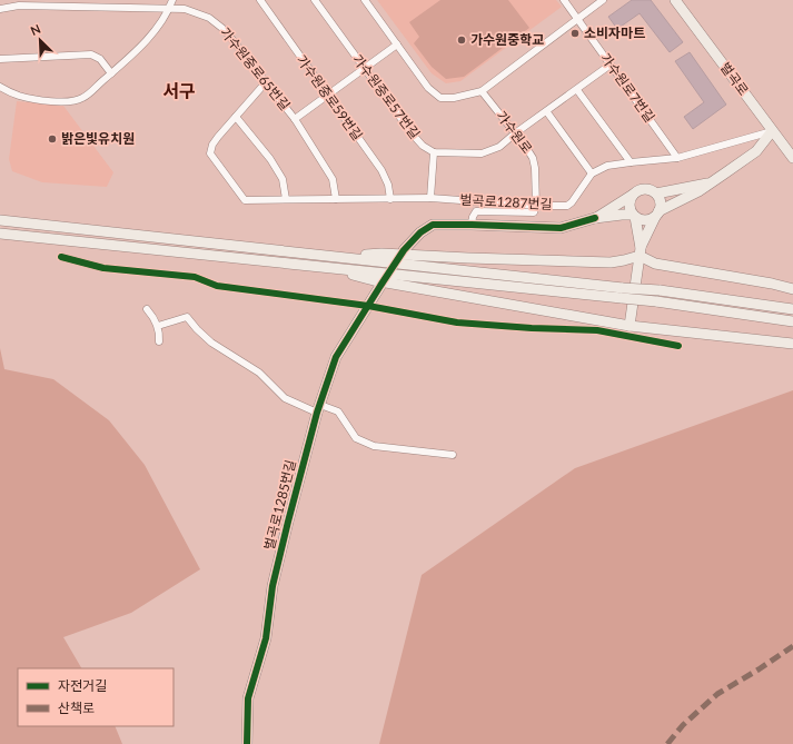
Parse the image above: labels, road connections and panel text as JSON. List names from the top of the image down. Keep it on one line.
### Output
{"streets":{"main road":["벌곡로","벌곡로1285번길"],"street":["가수원중로65번길","가수원로7번길","가수원중로57번길","가수원중로59번길","가수원로","벌곡로1287번길"]},"crossings":[["가수원중로65번길","벌곡로1287번길"],["가수원중로59번길","벌곡로1287번길"],["가수원로","벌곡로1287번길"]],"districts":["서구"],"places":["소비자마트","가수원중학교","밝은빛유치원"],"legend":["자전거길","산책로"],"north":"top left"}
